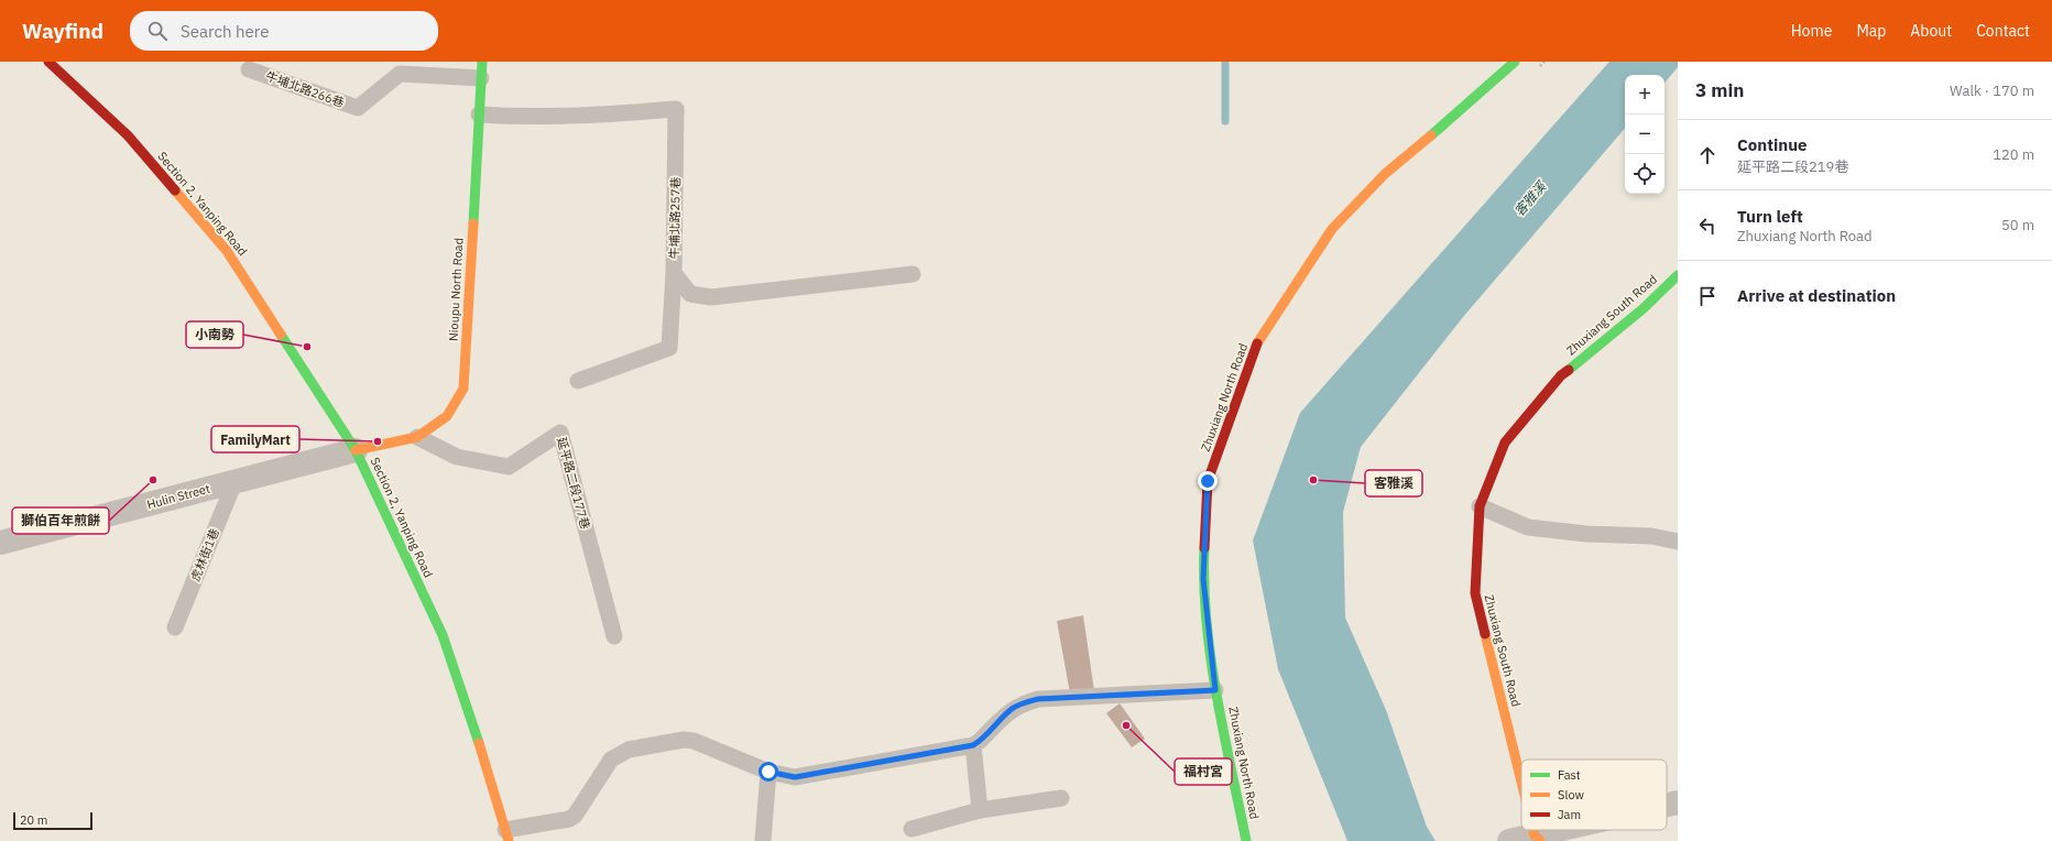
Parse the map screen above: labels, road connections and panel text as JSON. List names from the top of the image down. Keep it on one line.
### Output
{"streets":{"street":["Section 2, Yanping Road","Nioupu North Road","Zhuxiang South Road","Zhuxiang North Road","Hulin Street"],"lane":["牛埔北路266巷","牛埔北路257巷","延平路二段177巷","虎林街1巷"]},"crossings":[["牛埔北路266巷","Nioupu North Road"],["Section 2, Yanping Road","Nioupu North Road"],["Section 2, Yanping Road","Hulin Street"],["牛埔北路257巷","Nioupu North Road"],["Nioupu North Road","延平路二段177巷"],["Nioupu North Road","Hulin Street"],["Hulin Street","虎林街1巷"]],"water":["客雅溪"],"places":["小南勢","FamilyMart","獅伯百年煎餅","客雅溪","福村宮"],"legend":["Fast","Slow","Jam"],"scale_bar":"20 m","page":{"header":"Wayfind","search":"Search here","nav":["Home","Map","About","Contact"],"heading":["3 min","Walk · 170 m"],"map_buttons":["+","−"],"list":[["Continue","延平路二段219巷","120 m"],["Turn left","Zhuxiang North Road","50 m"],"Arrive at destination"],"scale":"20 m"}}
